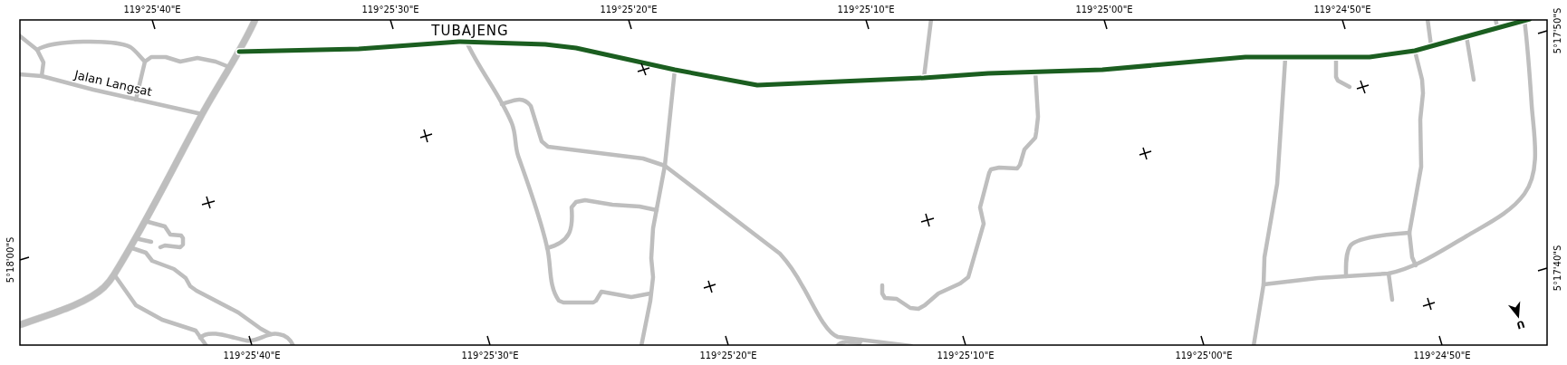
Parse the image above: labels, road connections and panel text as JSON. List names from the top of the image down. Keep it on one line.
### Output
{"streets":{"street":["Jalan Langsat"]},"districts":["TUBAJENG"],"north":"bottom","coordinates":["119°25'40\"E","119°25'30\"E","119°25'20\"E","119°25'10\"E","119°25'00\"E","119°24'50\"E","5°17'50\"S","5°18'00\"S","5°17'40\"S"]}
